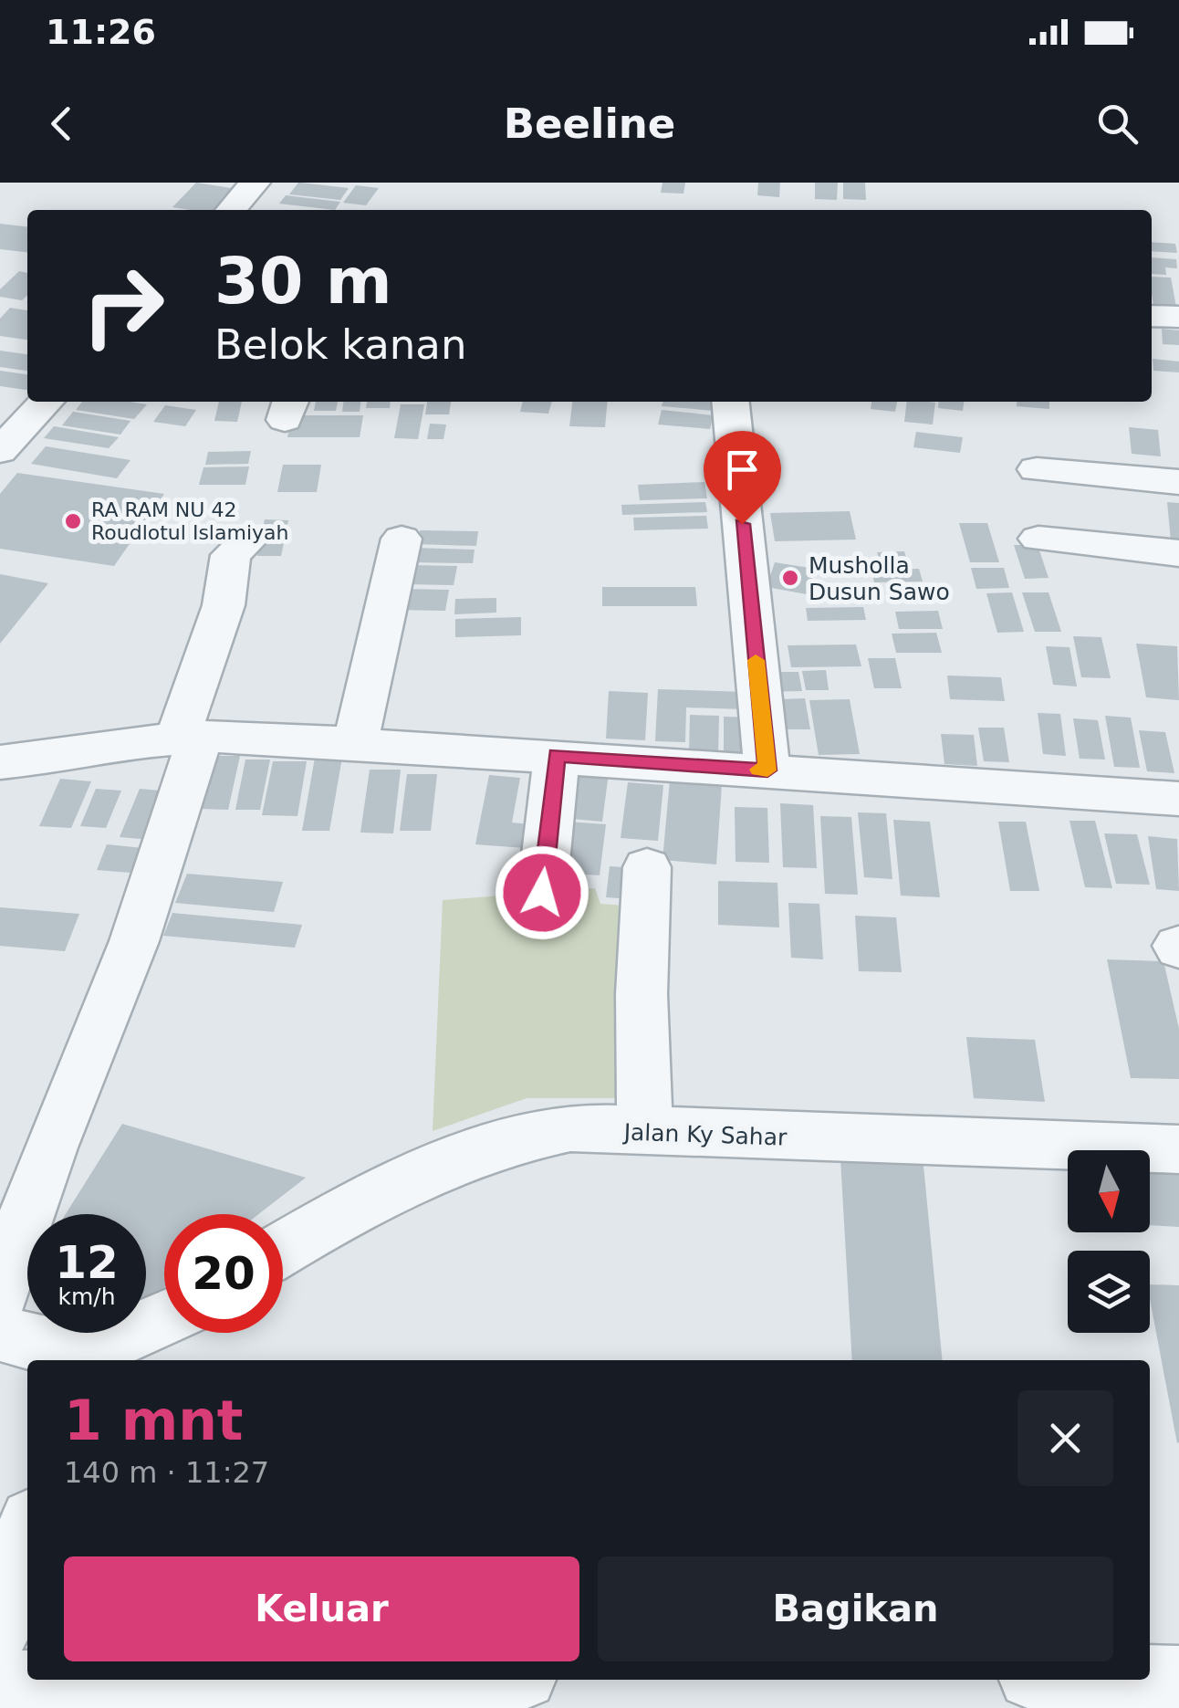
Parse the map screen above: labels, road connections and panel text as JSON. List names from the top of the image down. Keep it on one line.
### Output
{"streets":{"street":["Jalan Ky Sahar"]},"places":["RA RAM NU 42 Roudlotul Islamiyah","Musholla Dusun Sawo"],"north":"bottom","page":{"status":"11:26","header":"Beeline","turn":["30 m","Belok kanan"],"speed":"12 km/h","limit":"20","heading":["1 mnt","140 m · 11:27"],"buttons":["Keluar","Bagikan"]}}
